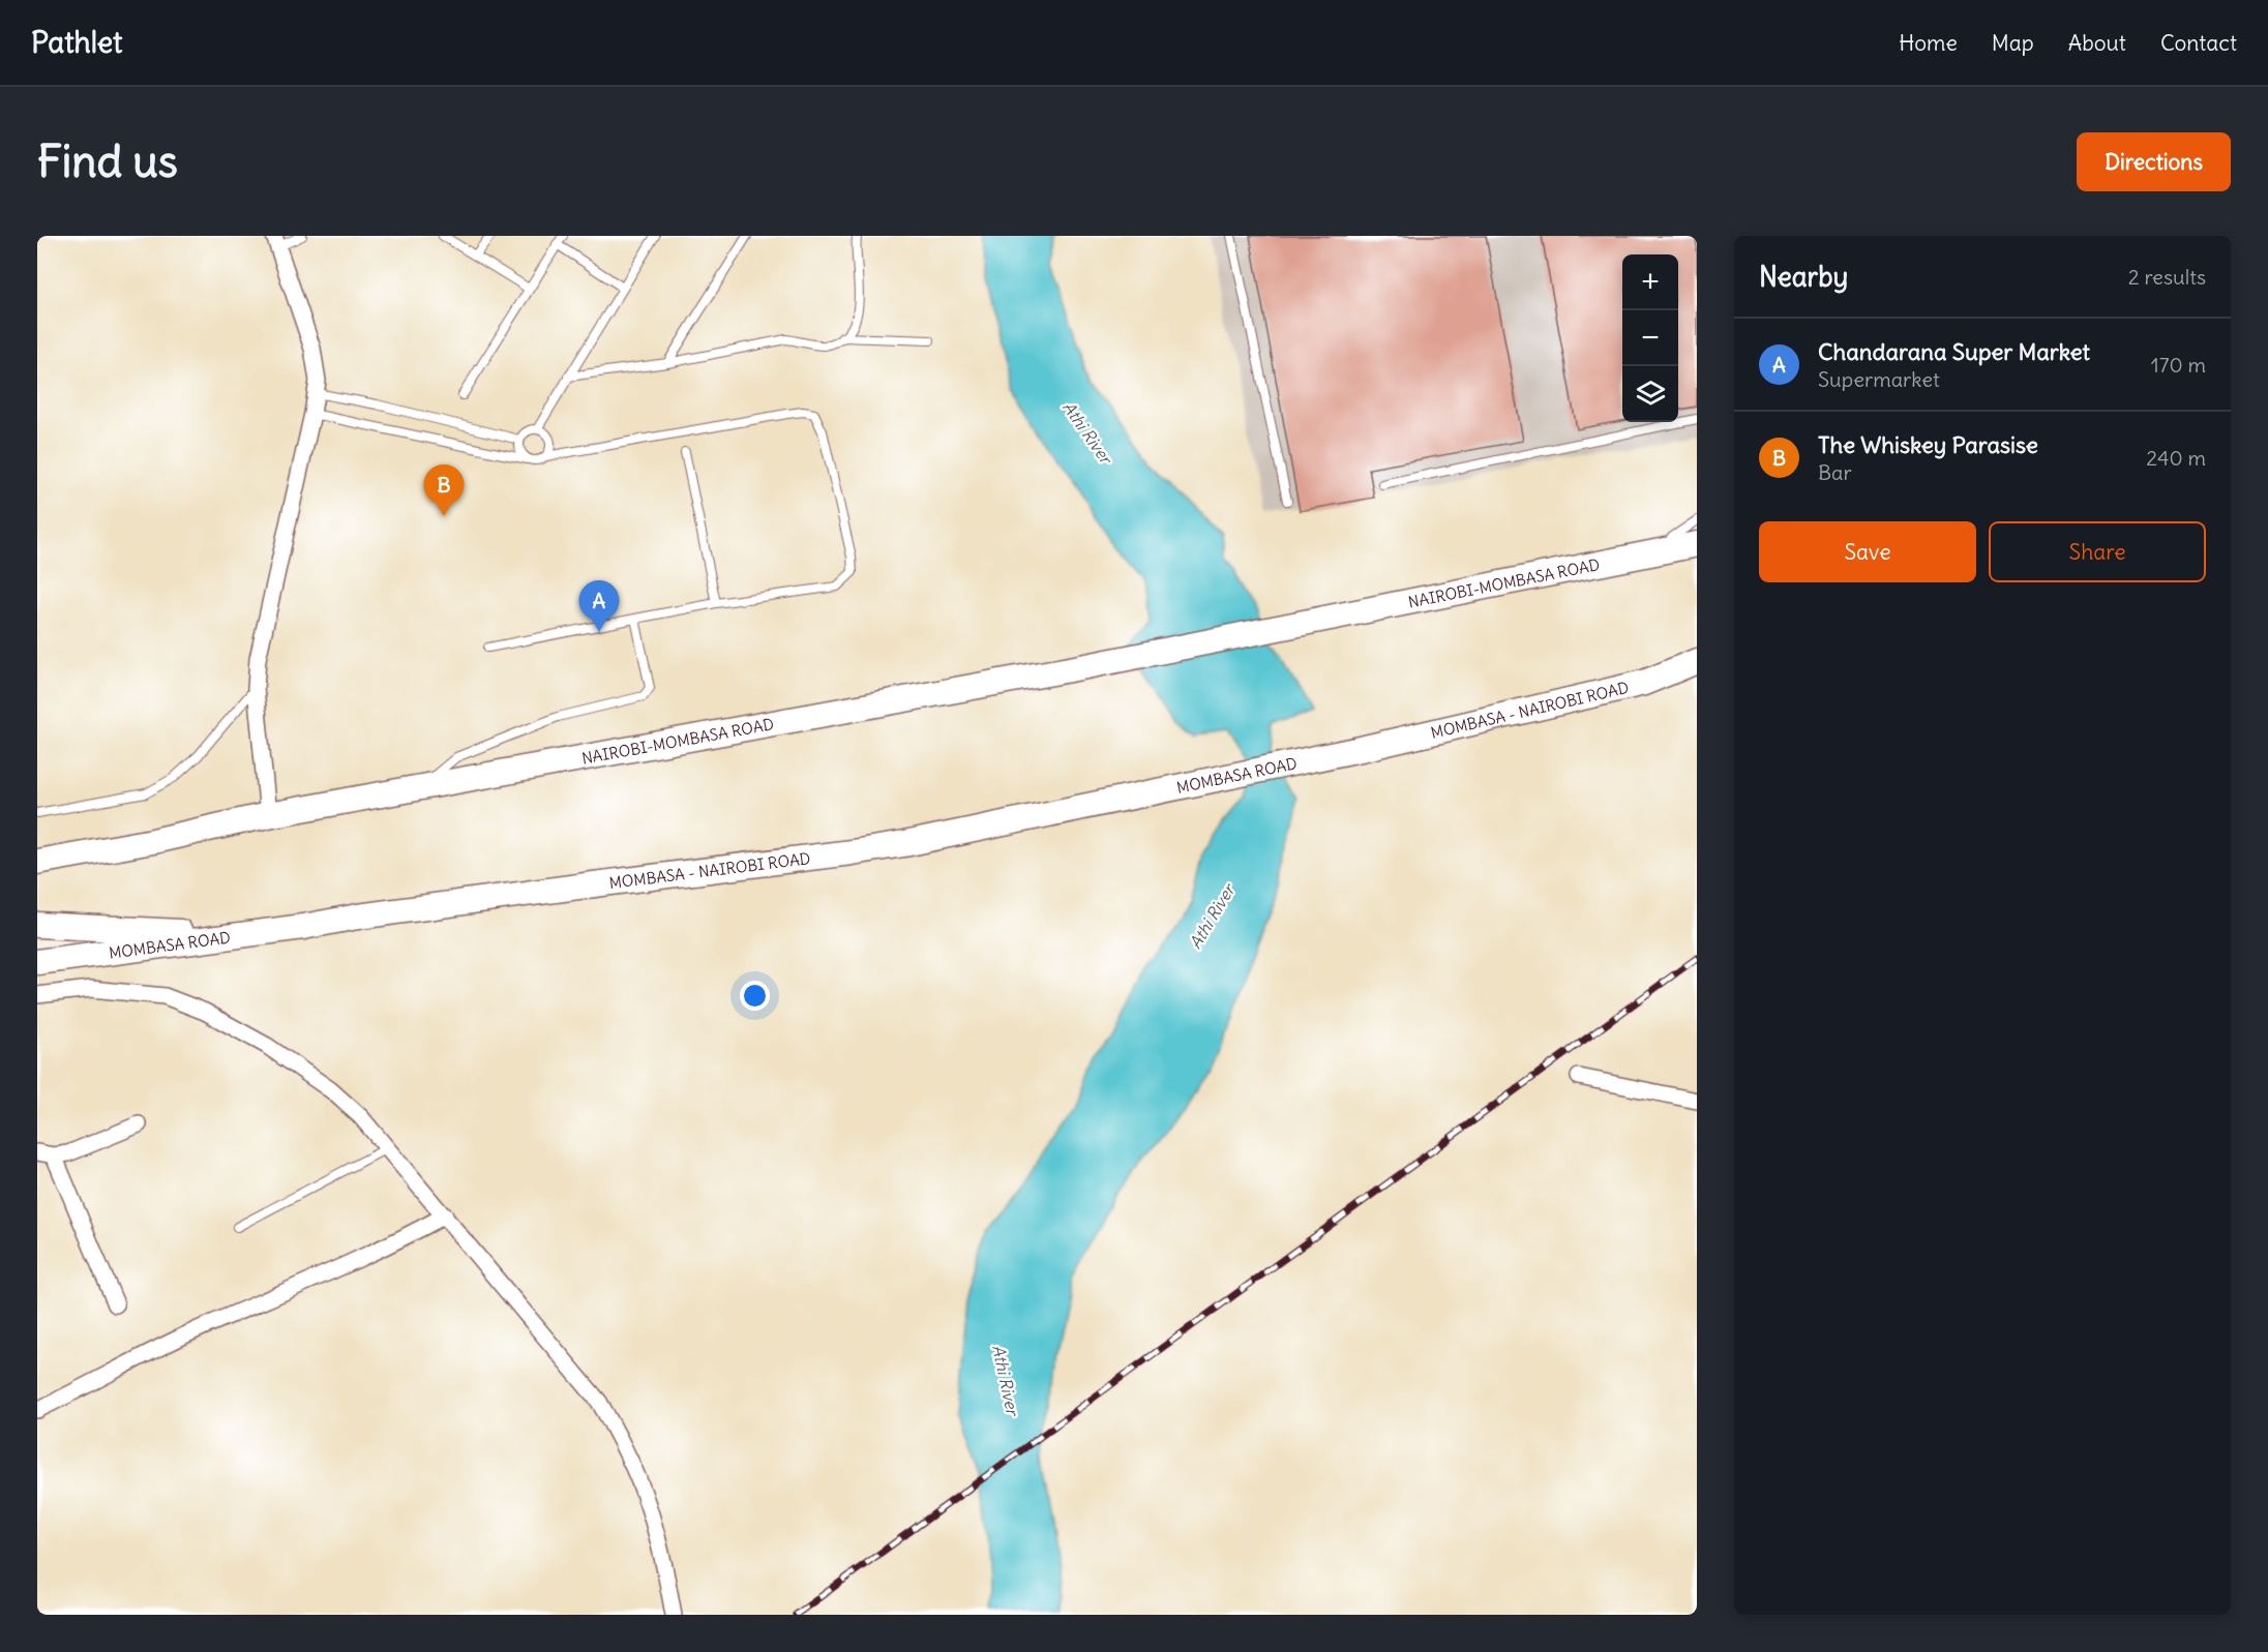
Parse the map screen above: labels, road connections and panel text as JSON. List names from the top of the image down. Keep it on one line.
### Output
{"streets":{"highway":["NAIROBI-MOMBASA ROAD","MOMBASA - NAIROBI ROAD","MOMBASA ROAD"]},"crossings":[["MOMBASA - NAIROBI ROAD","MOMBASA ROAD"]],"water":["Athi River"],"page":{"header":"Pathlet","nav":["Home","Map","About","Contact"],"buttons":["Directions",["Save","Share"]],"title":"Find us","heading":["Nearby","2 results"],"map_buttons":["+","−"],"list":[{"mark":"A","name":"Chandarana Super Market","note":"Supermarket","value":"170 m"},{"mark":"B","name":"The Whiskey Parasise","note":"Bar","value":"240 m"}],"pins":["B","A"]}}
